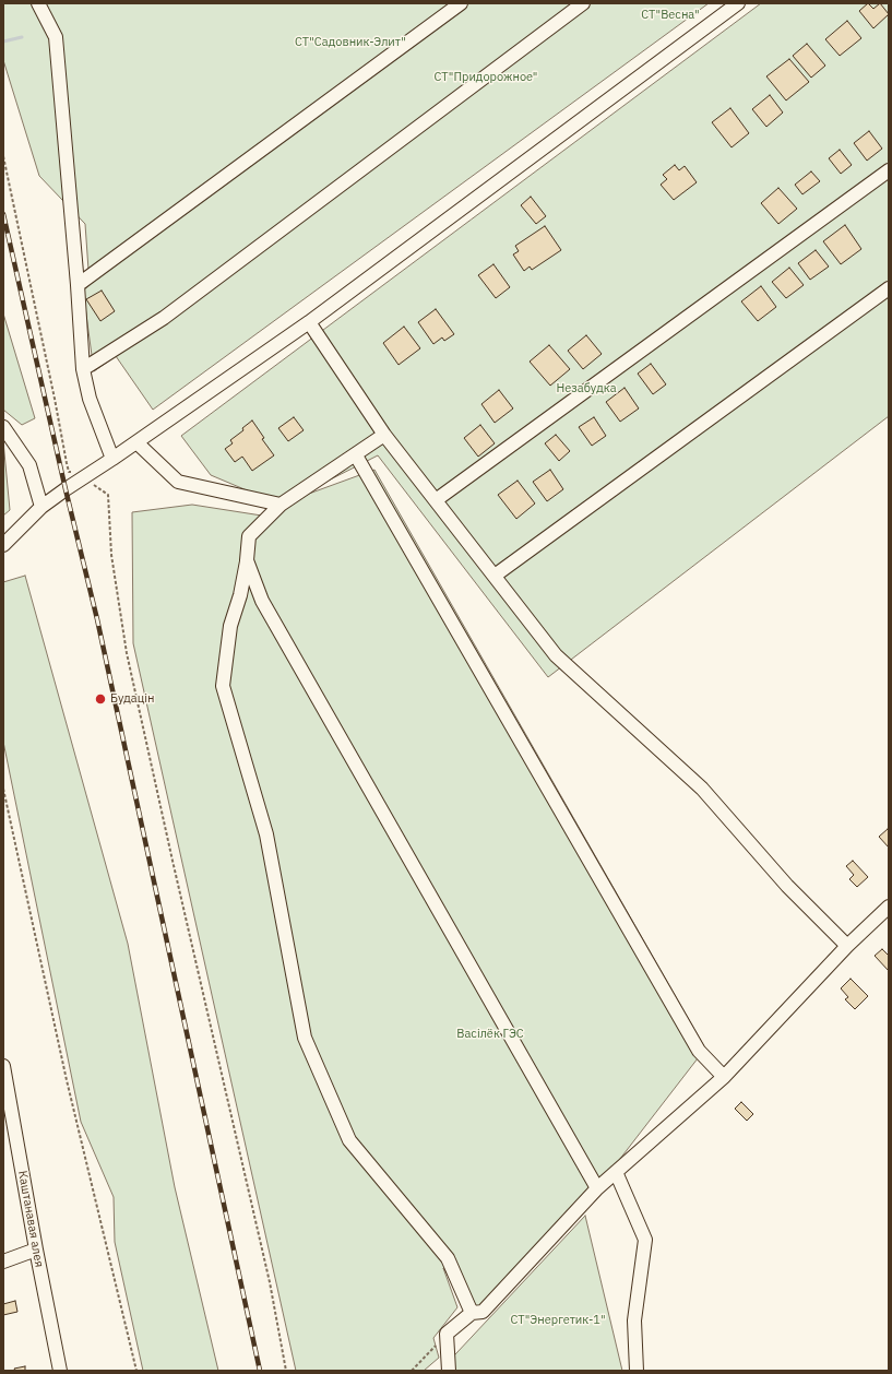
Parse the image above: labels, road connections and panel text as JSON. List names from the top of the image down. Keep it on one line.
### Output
{"streets":{"street":["Каштанавая алея"]},"parks":["СТ\"Весна\"","СТ\"Садовник-Элит\"","СТ\"Придорожное\"","Незабудка","Васілёк ГЭС","СТ\"Энергетик-1\""],"places":["Будацін"]}
